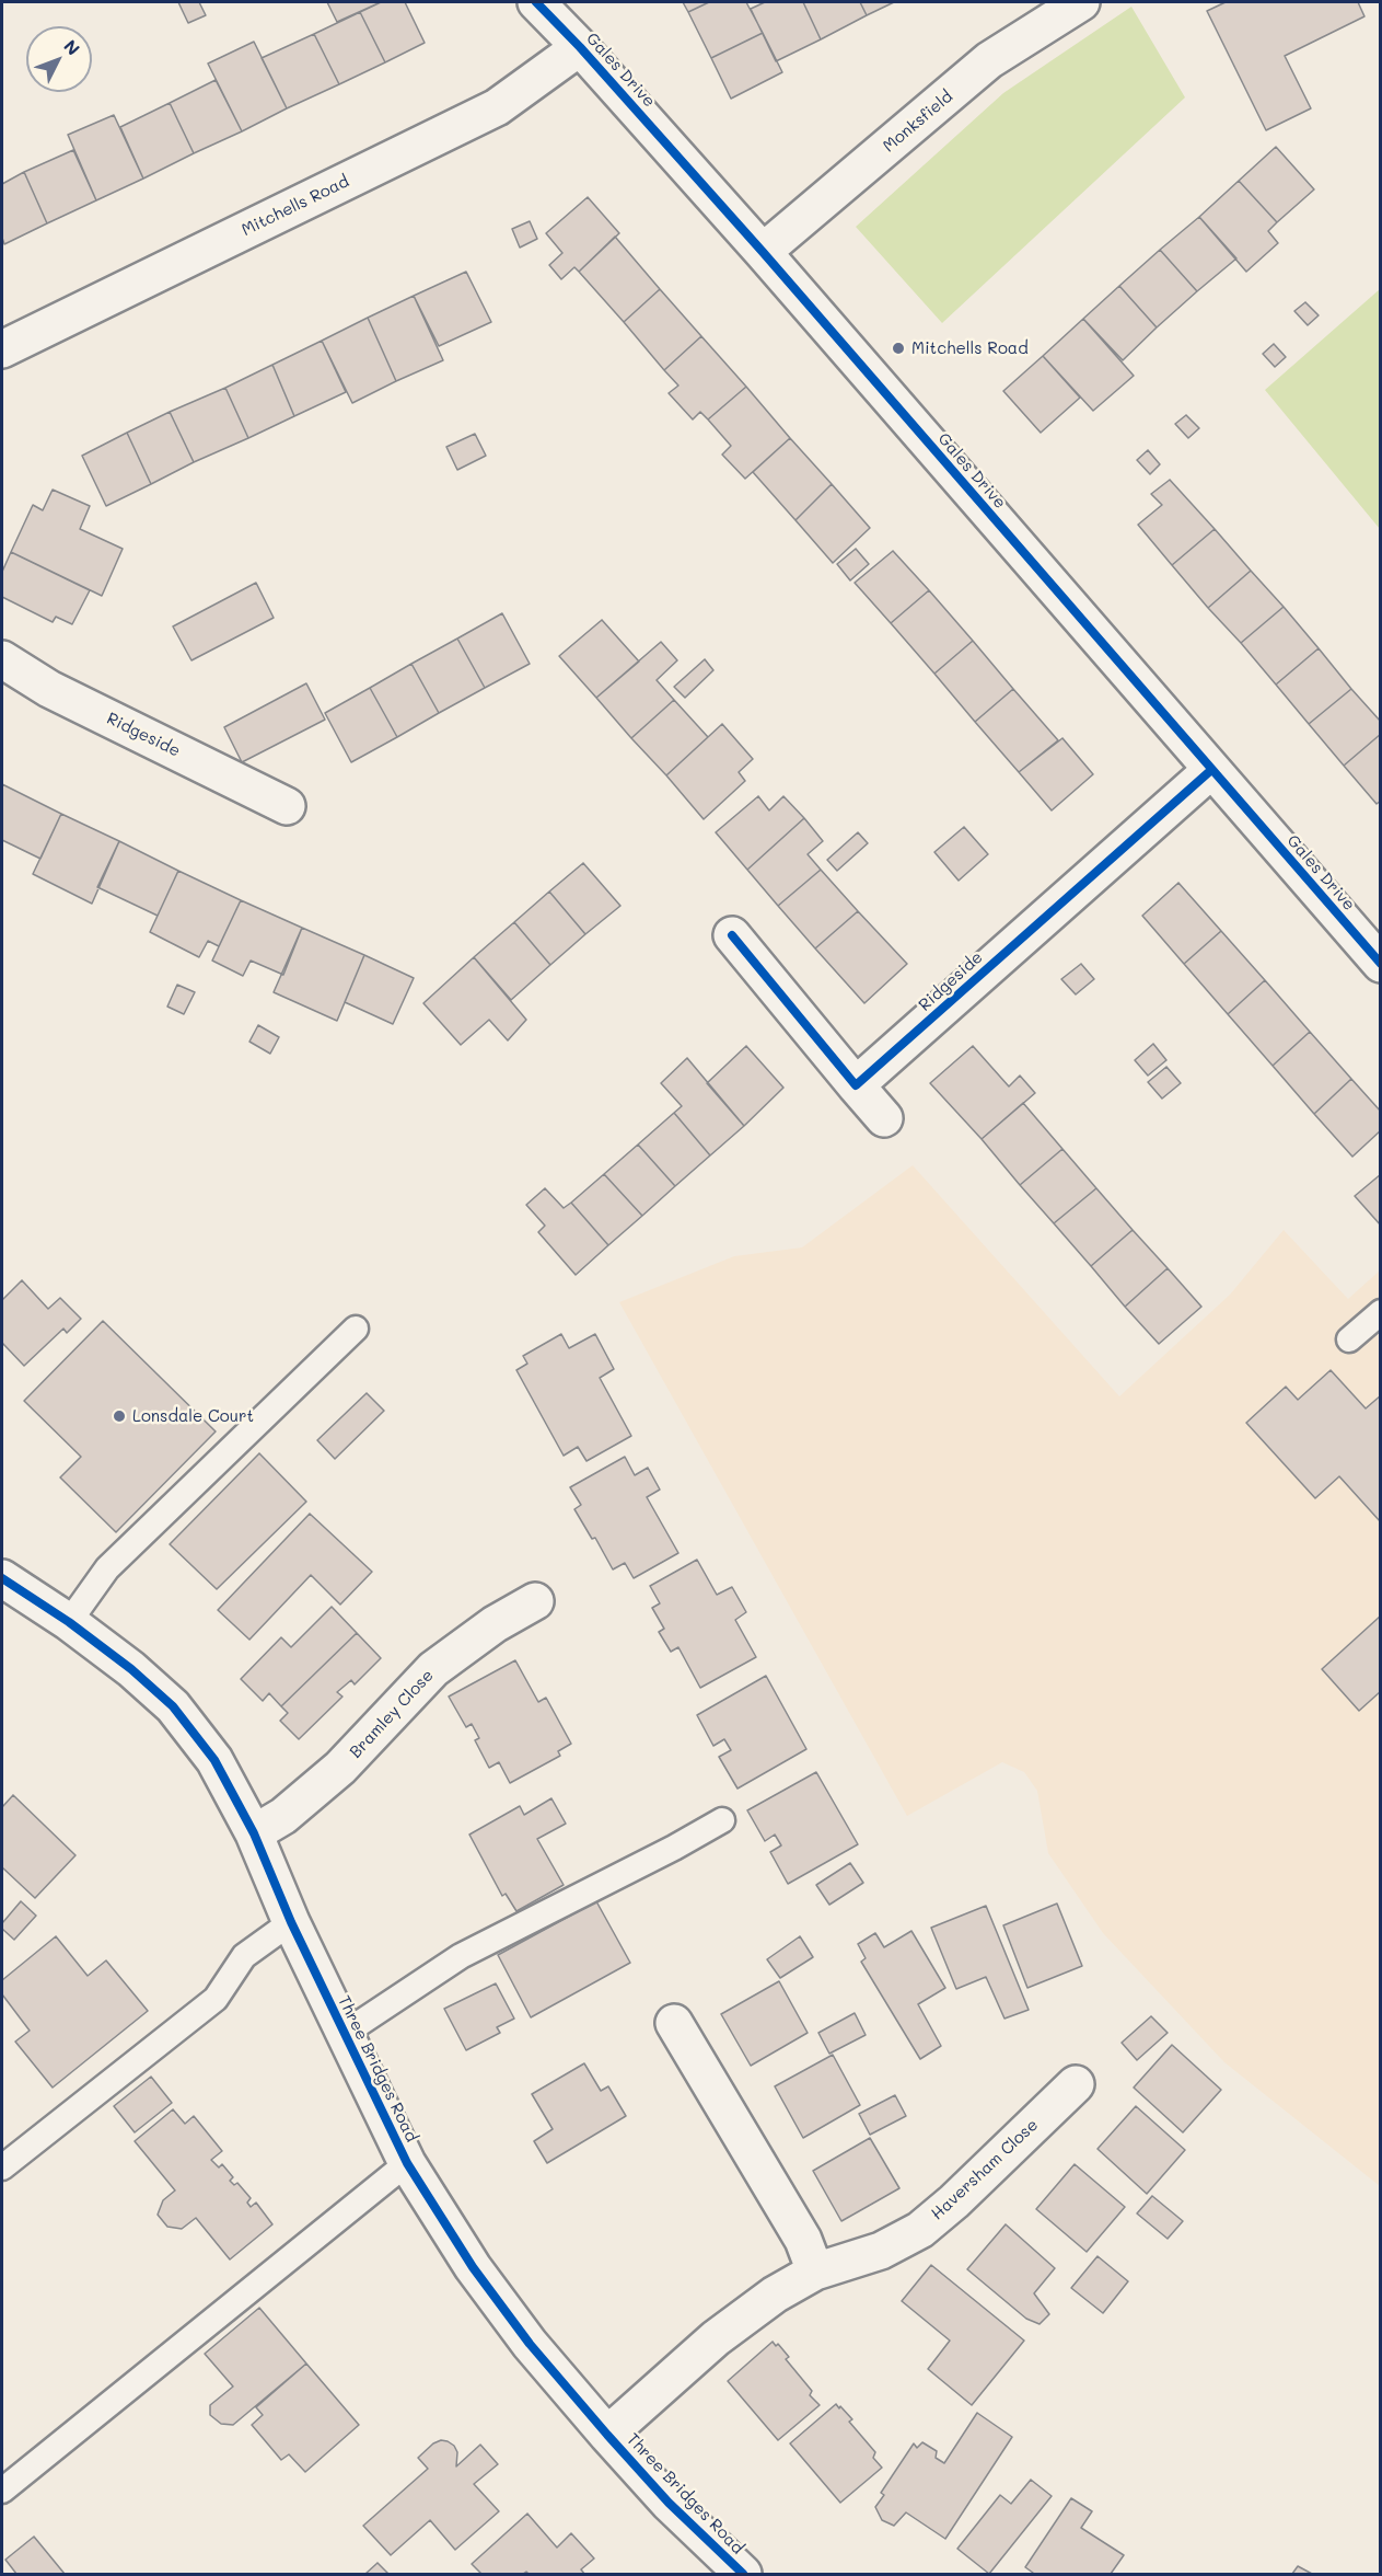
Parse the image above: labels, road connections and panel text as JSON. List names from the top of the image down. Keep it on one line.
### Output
{"streets":{"street":["Gales Drive","Monksfield","Mitchells Road","Ridgeside","Bramley Close","Three Bridges Road","Haversham Close"]},"crossings":[["Gales Drive","Monksfield"],["Gales Drive","Mitchells Road"],["Gales Drive","Ridgeside"],["Bramley Close","Three Bridges Road"],["Three Bridges Road","Haversham Close"]],"places":["Mitchells Road","Lonsdale Court"],"north":"top right"}
